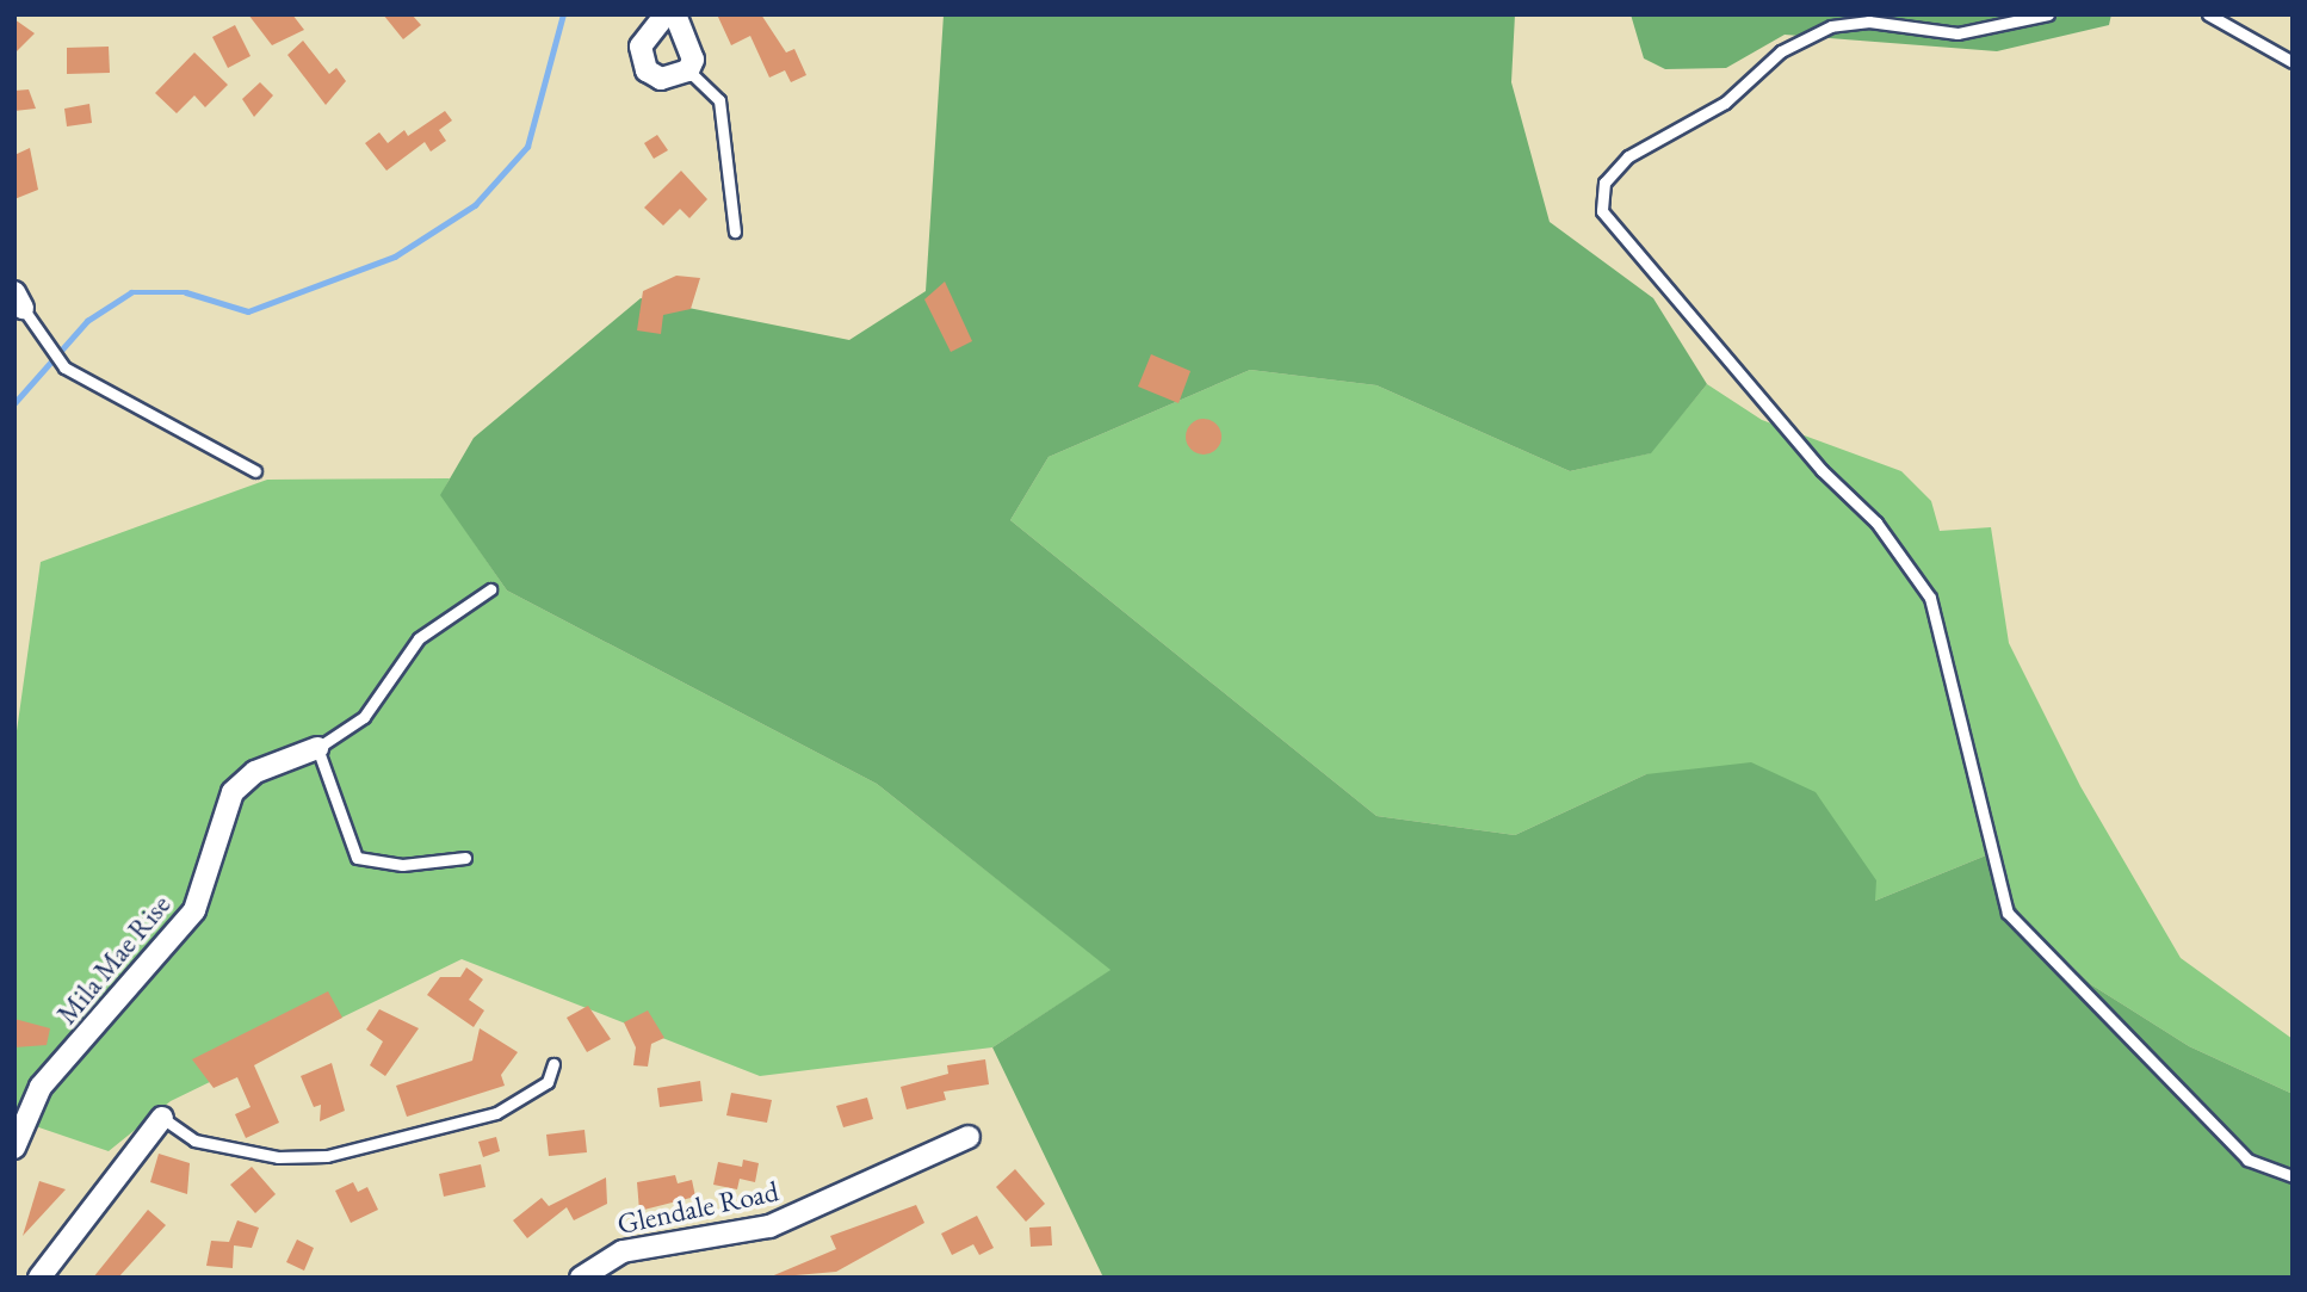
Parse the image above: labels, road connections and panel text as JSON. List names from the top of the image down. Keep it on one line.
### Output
{"streets":{"street":["Mila Mae Rise","Glendale Road"]}}
